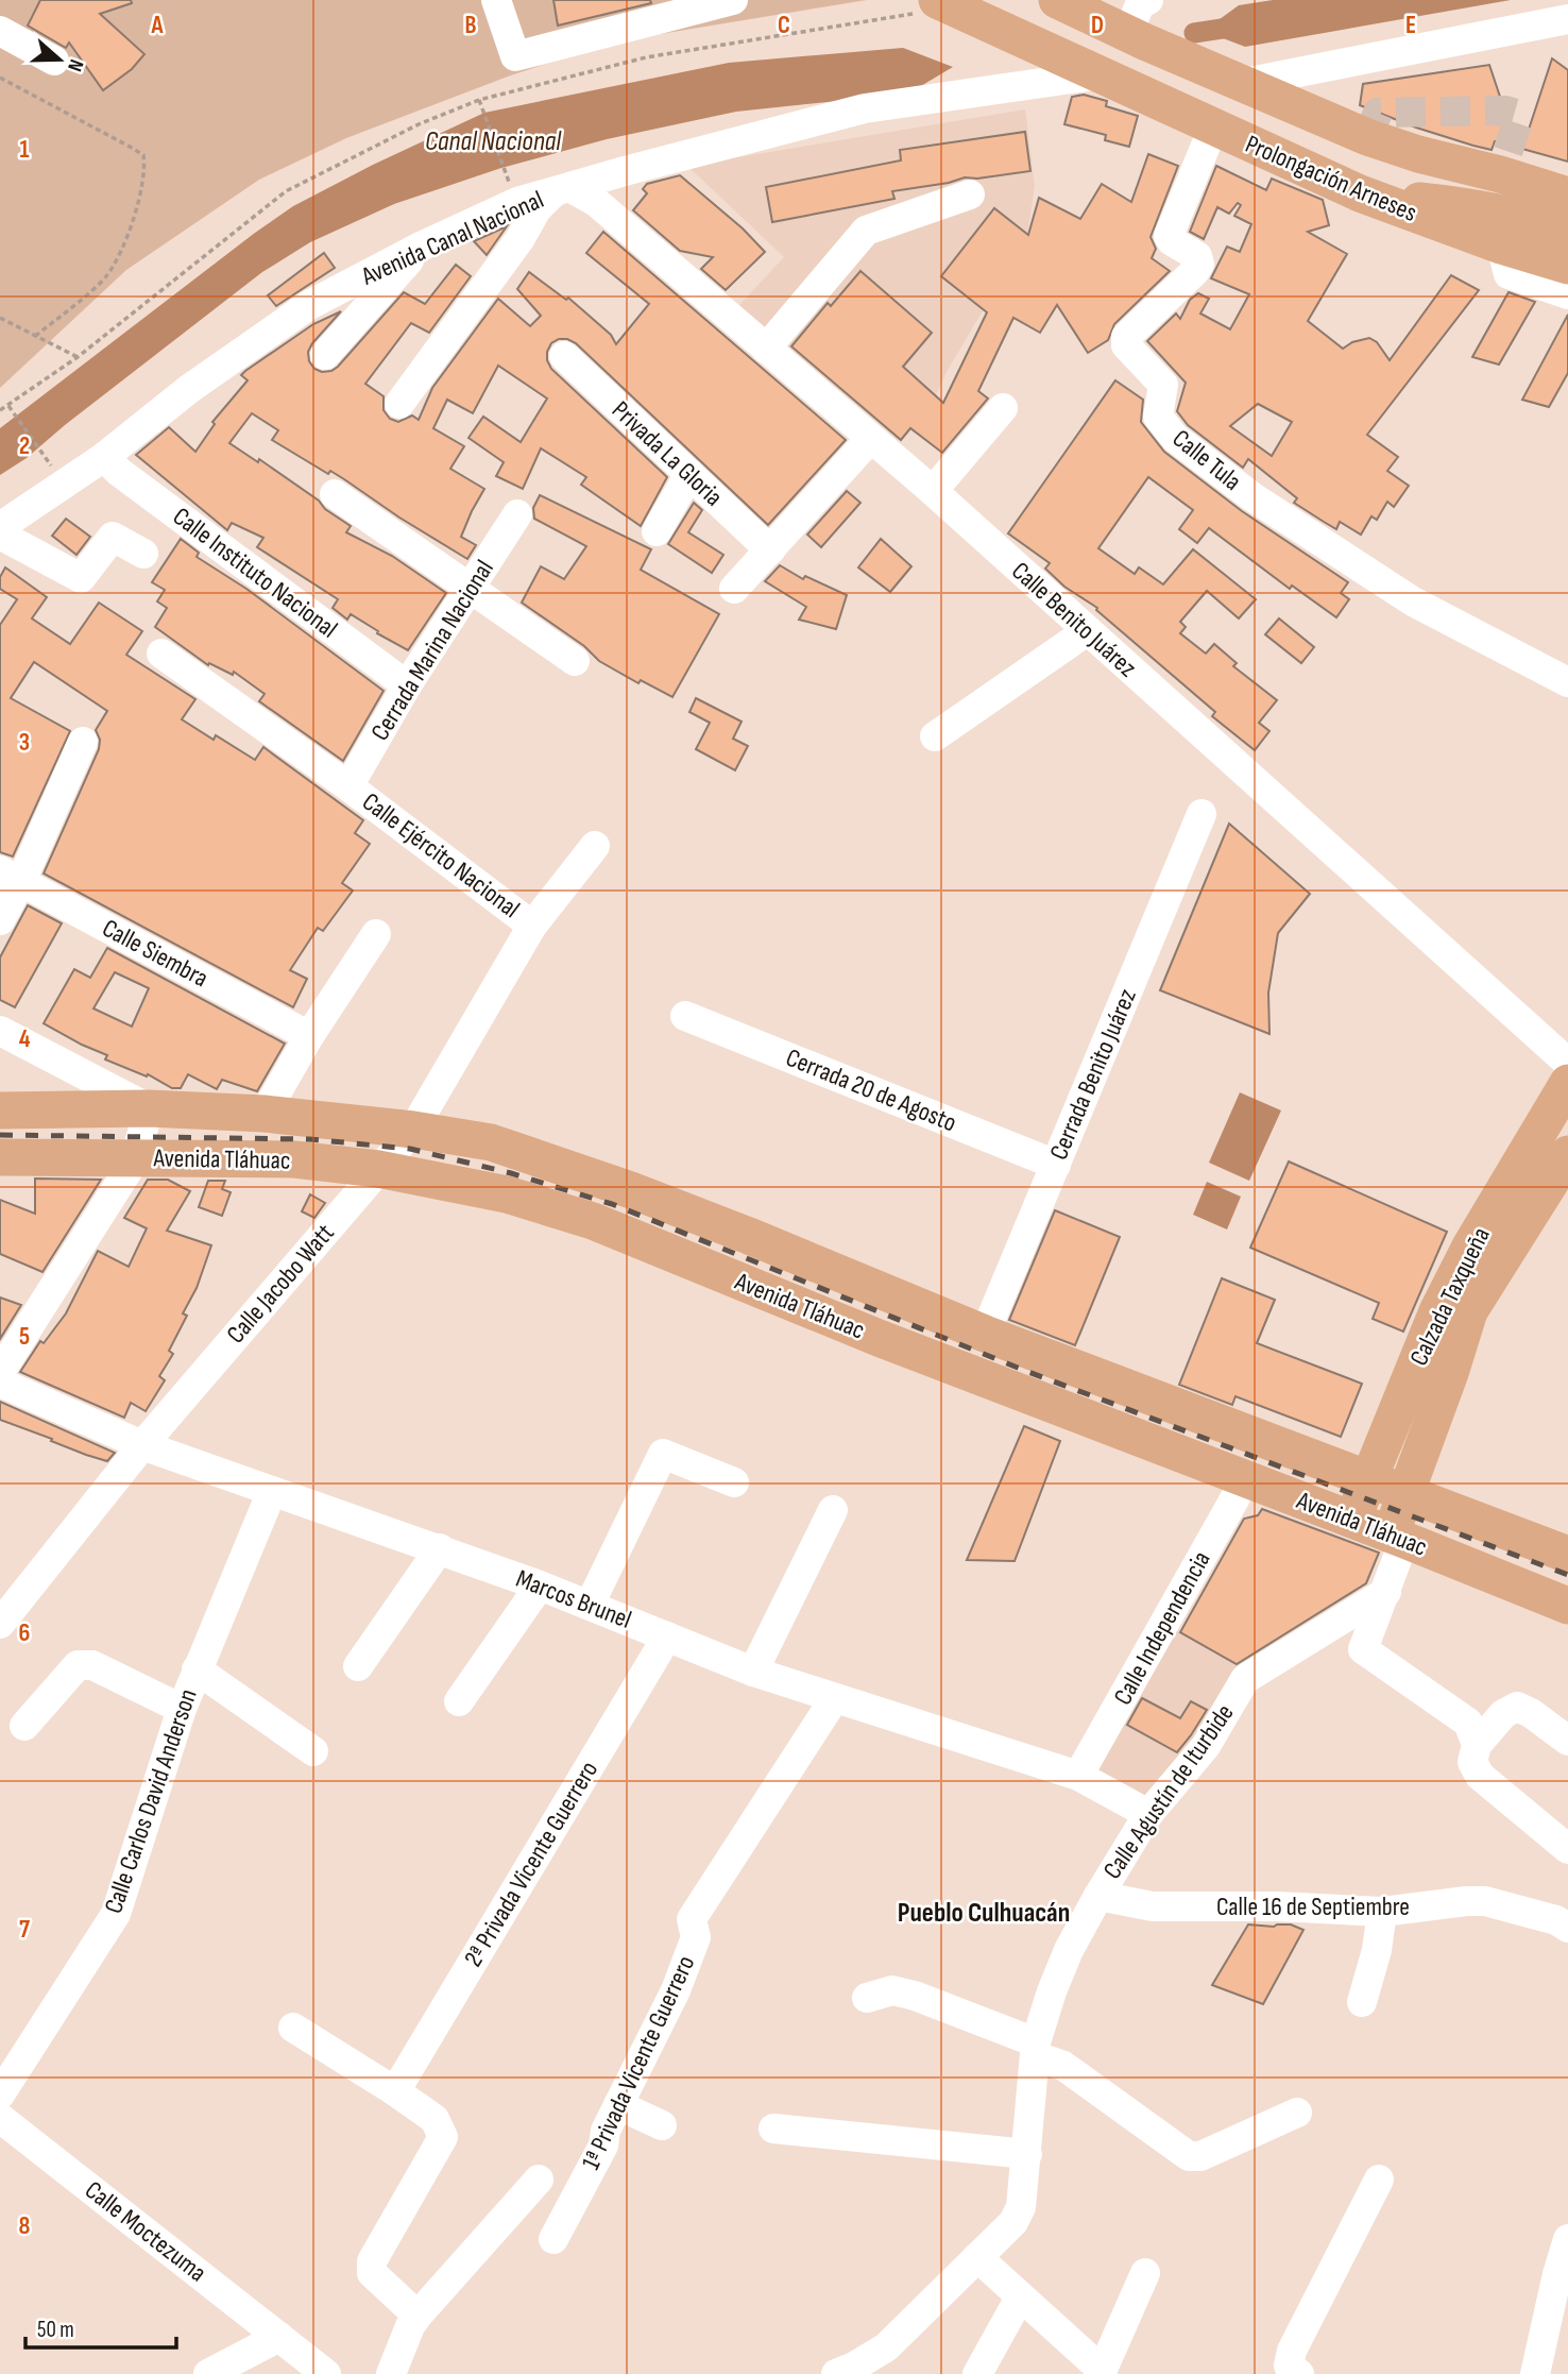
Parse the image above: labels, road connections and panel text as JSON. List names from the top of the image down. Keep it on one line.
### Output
{"streets":{"main road":["Prolongación Arneses","Avenida Tláhuac","Calzada Taxqueña"],"street":["Avenida Canal Nacional","Privada La Gloria","Calle Tula","Calle Instituto Nacional","Calle Benito Juárez","Cerrada Marina Nacional","Calle Ejército Nacional","Calle Siembra","Cerrada Benito Juárez","Cerrada 20 de Agosto","Calle Jacobo Watt","Marcos Brunel","Calle Independencia","Calle Agustín de Iturbide","Calle Carlos David Anderson","2ª Privada Vicente Guerrero","Calle 16 de Septiembre","1ª Privada Vicente Guerrero","Calle Moctezuma"]},"crossings":[["Prolongación Arneses","Avenida Canal Nacional"],["Prolongación Arneses","Calle Tula"],["Avenida Canal Nacional","Calle Instituto Nacional"],["Avenida Canal Nacional","Calle Benito Juárez"],["Calle Instituto Nacional","Cerrada Marina Nacional"],["Cerrada Marina Nacional","Calle Ejército Nacional"],["Calle Ejército Nacional","Calle Jacobo Watt"],["Cerrada Benito Juárez","Cerrada 20 de Agosto"],["Cerrada Benito Juárez","Avenida Tláhuac"],["Avenida Tláhuac","Calle Jacobo Watt"],["Avenida Tláhuac","Calzada Taxqueña"],["Avenida Tláhuac","Calle Independencia"],["Calle Jacobo Watt","Marcos Brunel"],["Marcos Brunel","Calle Independencia"],["Marcos Brunel","Calle Agustín de Iturbide"],["Marcos Brunel","Calle Carlos David Anderson"],["Marcos Brunel","2ª Privada Vicente Guerrero"],["Marcos Brunel","1ª Privada Vicente Guerrero"],["Calle Agustín de Iturbide","Calle 16 de Septiembre"]],"districts":["Pueblo Culhuacán"],"water":["Canal Nacional"],"scale_bar":"50 m","north":"right","grid":{"columns":["A","B","C","D","E"],"rows":["1","2","3","4","5","6","7","8"]}}
